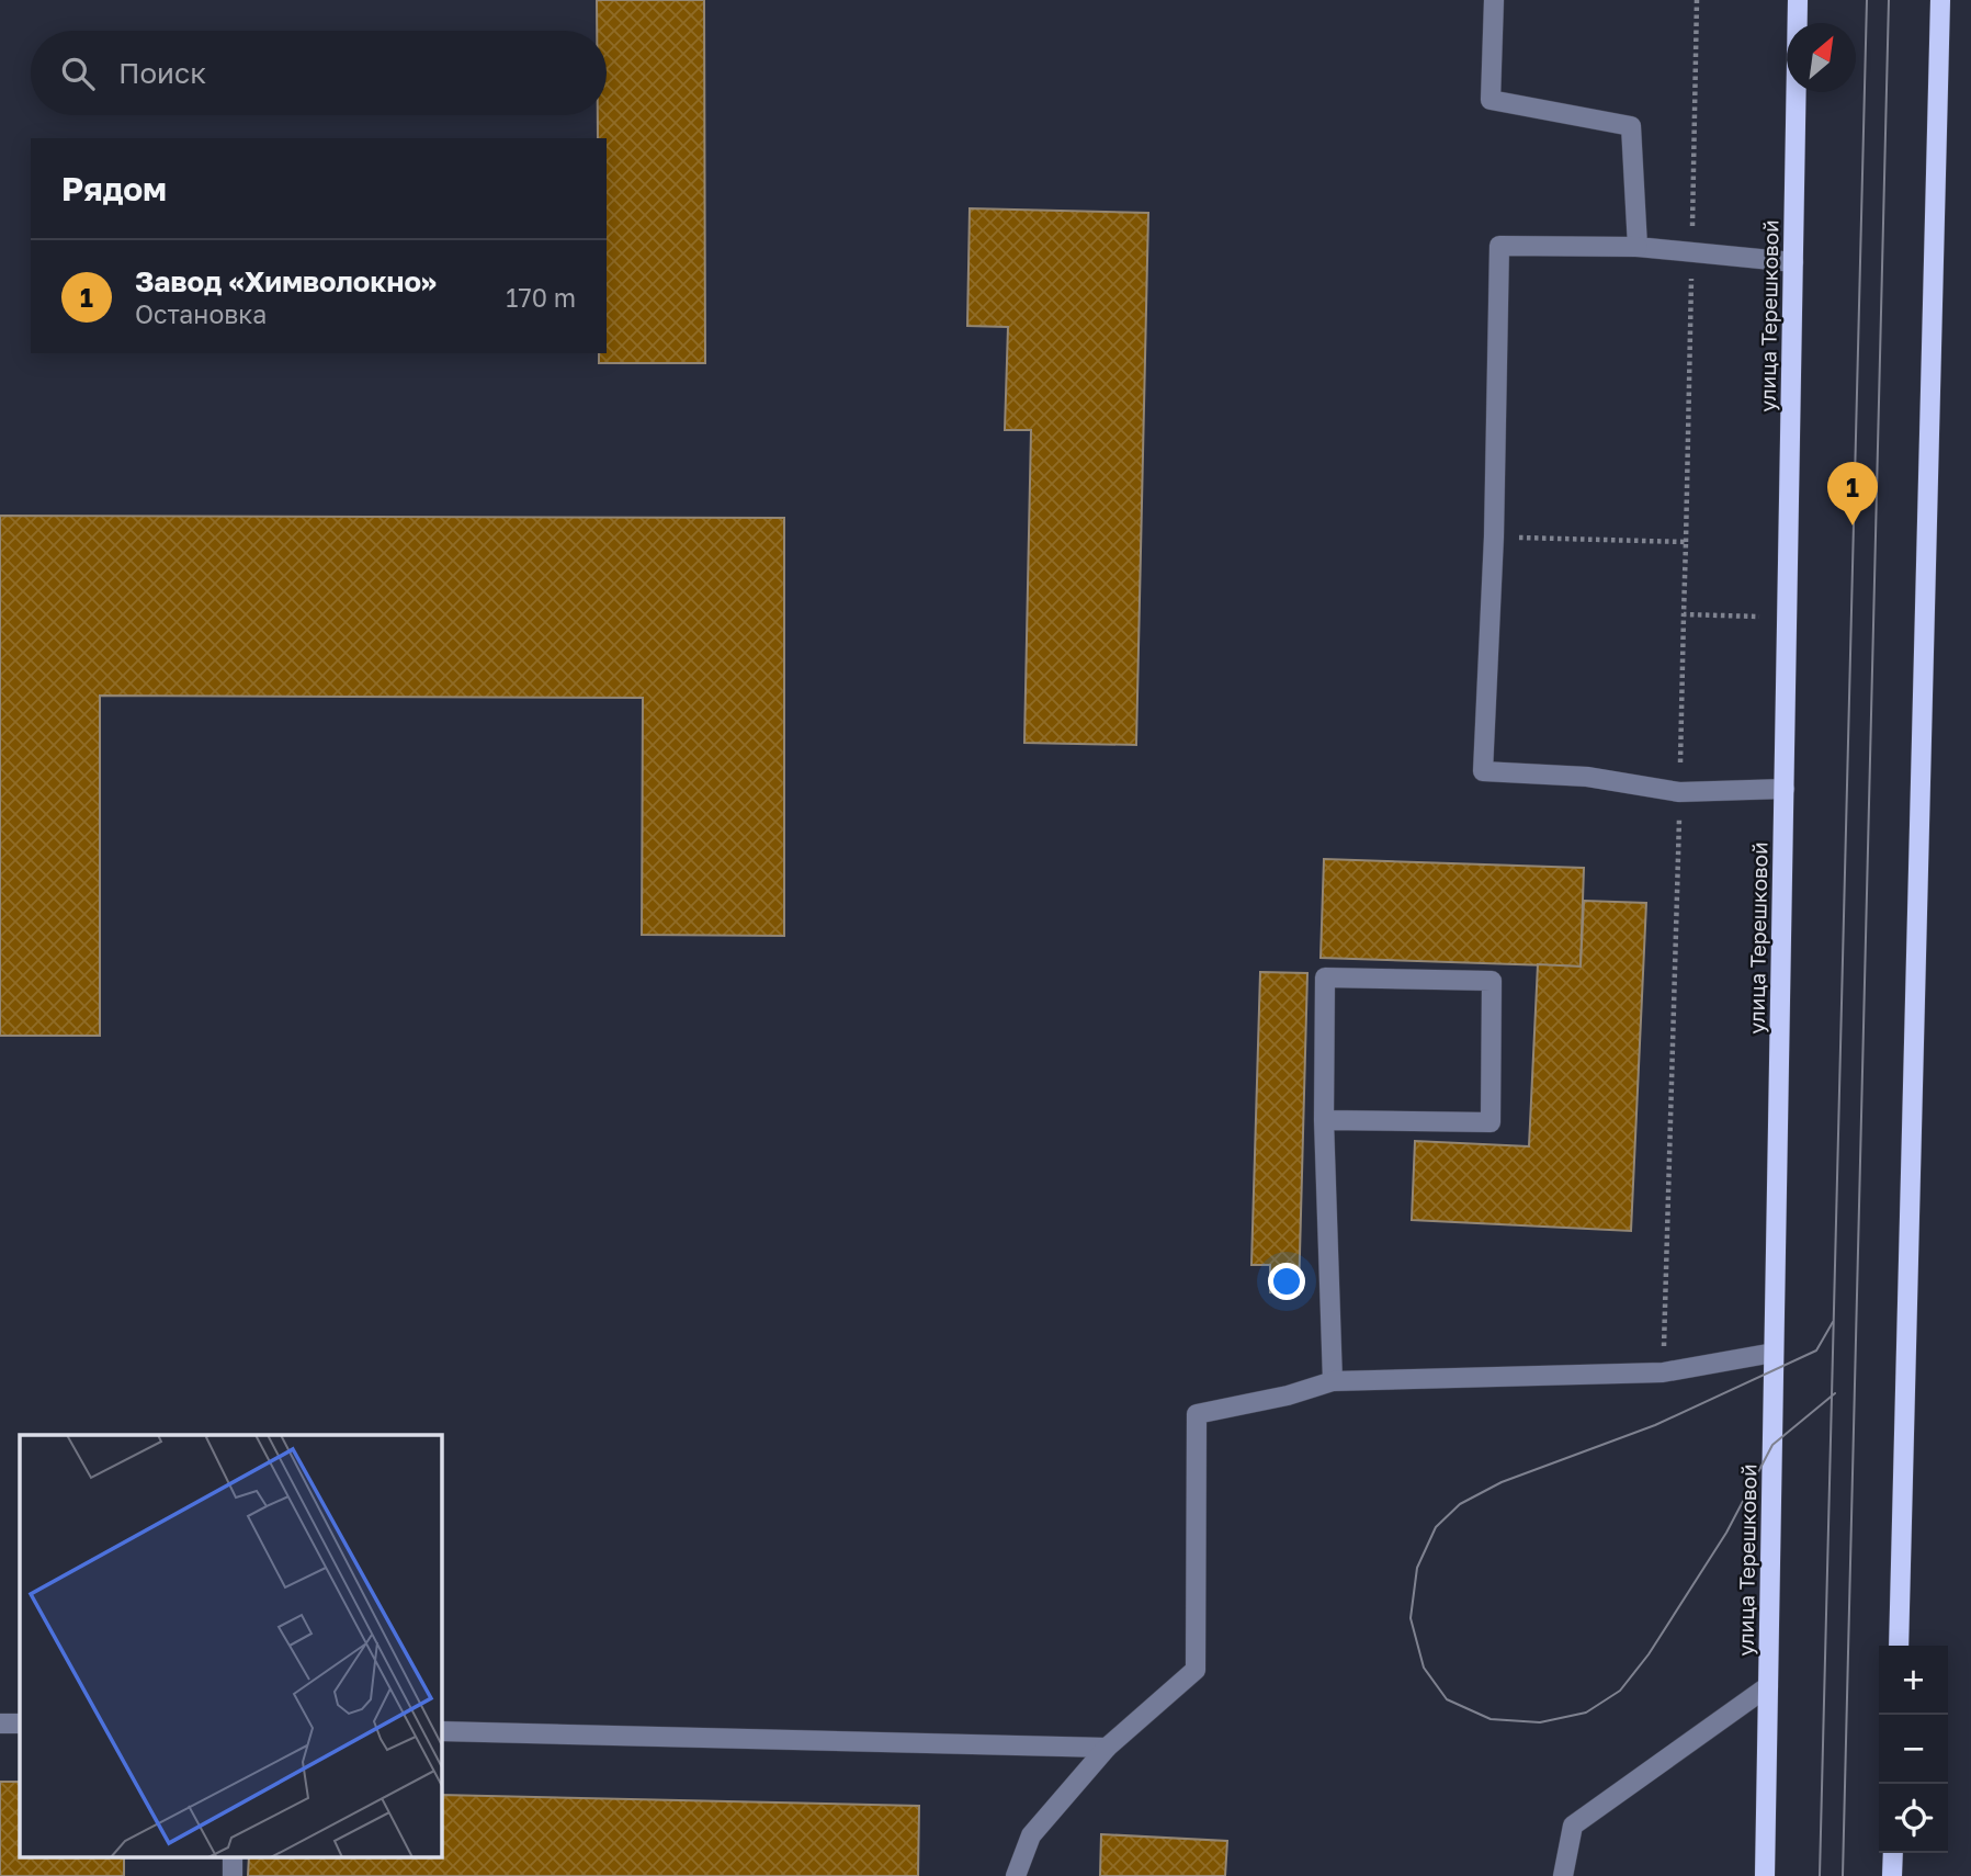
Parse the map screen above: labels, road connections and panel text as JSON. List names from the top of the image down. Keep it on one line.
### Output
{"streets":{"main road":["улица Терешковой"]},"north":"top right","page":{"search":"Поиск","heading":"Рядом","list":[{"mark":"1","name":"Завод «Химволокно»","note":"Остановка","value":"170 m"}],"pins":"1","map_buttons":["+","−"]}}
